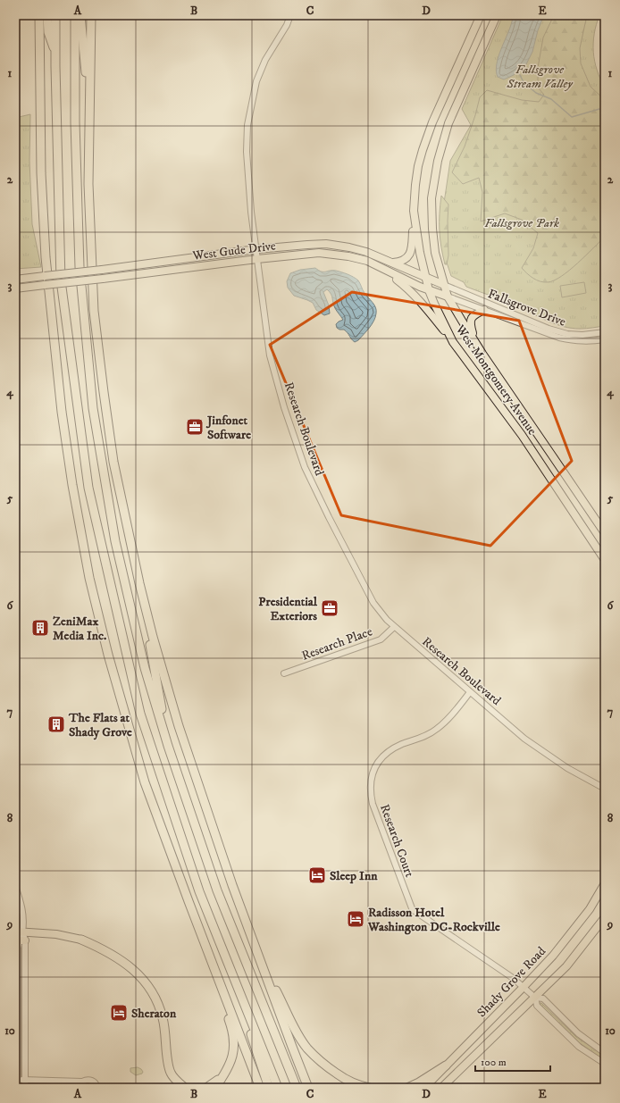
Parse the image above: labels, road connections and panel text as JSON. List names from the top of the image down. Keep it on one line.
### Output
{"streets":{"main road":["West Gude Drive","West Montgomery Avenue","Shady Grove Road"],"street":["Fallsgrove Drive","Research Boulevard","Research Place","Research Court"]},"crossings":[["West Gude Drive","Fallsgrove Drive"],["West Gude Drive","West Montgomery Avenue"],["West Gude Drive","Research Boulevard"],["Fallsgrove Drive","West Montgomery Avenue"],["Research Boulevard","Research Place"],["Research Boulevard","Research Court"],["Research Court","Shady Grove Road"]],"parks":["Fallsgrove Stream Valley","Fallsgrove Park"],"places":{"office":["Jinfonet Software","Presidential Exteriors"],"building":["ZeniMax Media Inc.","The Flats at Shady Grove"],"hotel":["Sleep Inn","Radisson Hotel Washington DC-Rockville","Sheraton"]},"scale_bar":"100 m","grid":{"columns":["A","B","C","D","E"],"rows":["1","2","3","4","5","6","7","8","9","10"]}}
